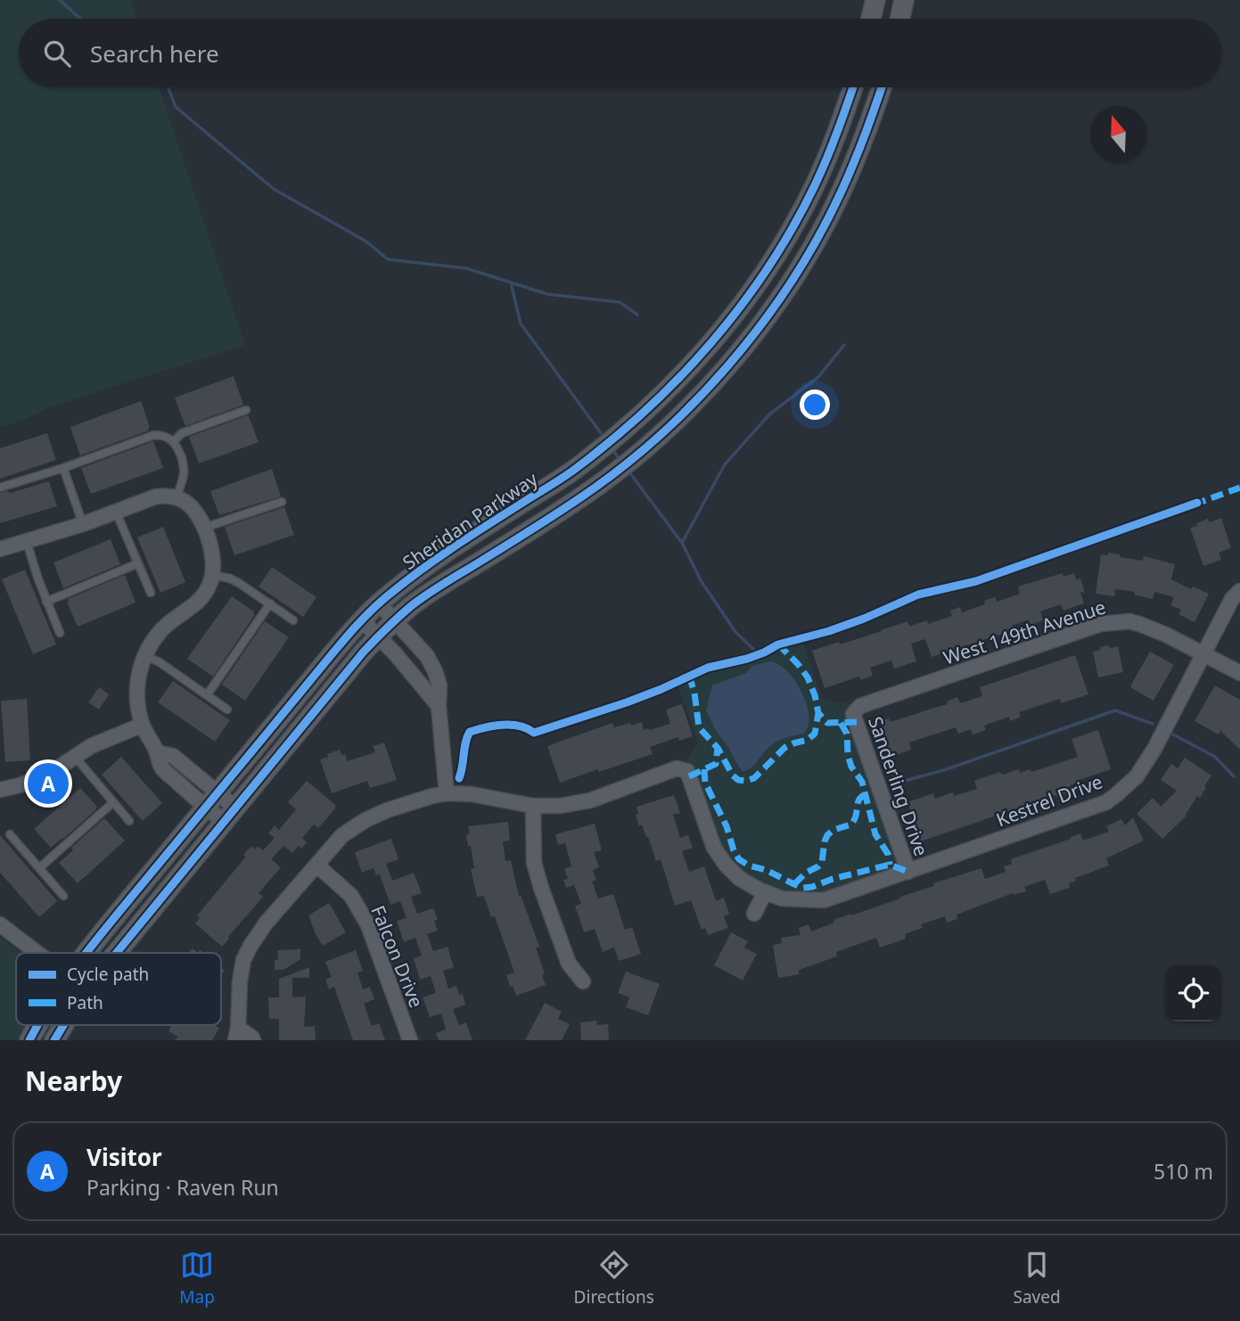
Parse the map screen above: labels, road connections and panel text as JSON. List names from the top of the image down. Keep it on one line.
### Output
{"streets":{"main road":["Sheridan Parkway"],"street":["West 149th Avenue","Sanderling Drive","Kestrel Drive","Falcon Drive"]},"crossings":[["West 149th Avenue","Sanderling Drive"],["West 149th Avenue","Kestrel Drive"],["Sanderling Drive","Kestrel Drive"],["Kestrel Drive","Falcon Drive"]],"legend":["Cycle path","Path"],"north":"top","page":{"search":"Search here","pins":"A","heading":"Nearby","list":[{"mark":"A","name":"Visitor","note":"Parking · Raven Run","value":"510 m"}],"nav":["Map","Directions","Saved"]}}
